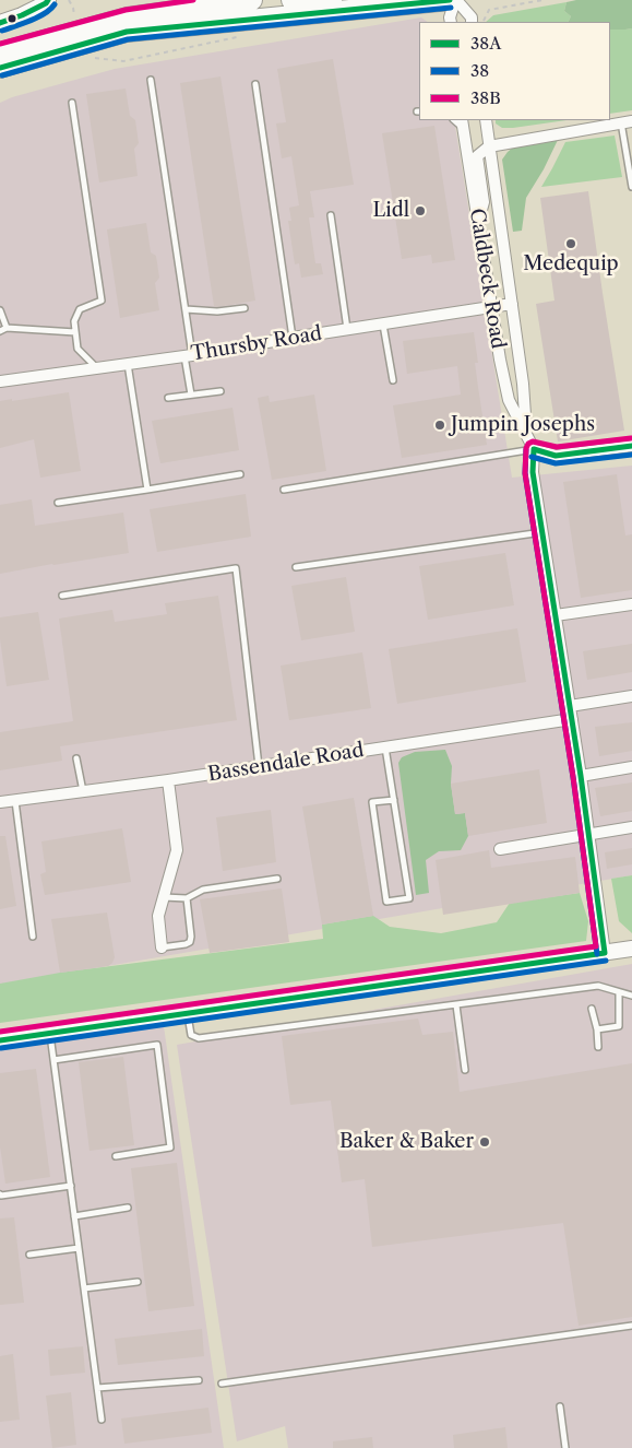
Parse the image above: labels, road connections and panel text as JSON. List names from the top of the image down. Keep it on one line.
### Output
{"streets":{"street":["Caldbeck Road","Thursby Road","Bassendale Road"]},"crossings":[["Caldbeck Road","Thursby Road"],["Caldbeck Road","Bassendale Road"]],"places":["Lidl","Medequip","Jumpin Josephs","Baker & Baker"],"lines":["transit line 38A","transit line 38B","transit line 38"],"legend":["38A","38","38B"]}
